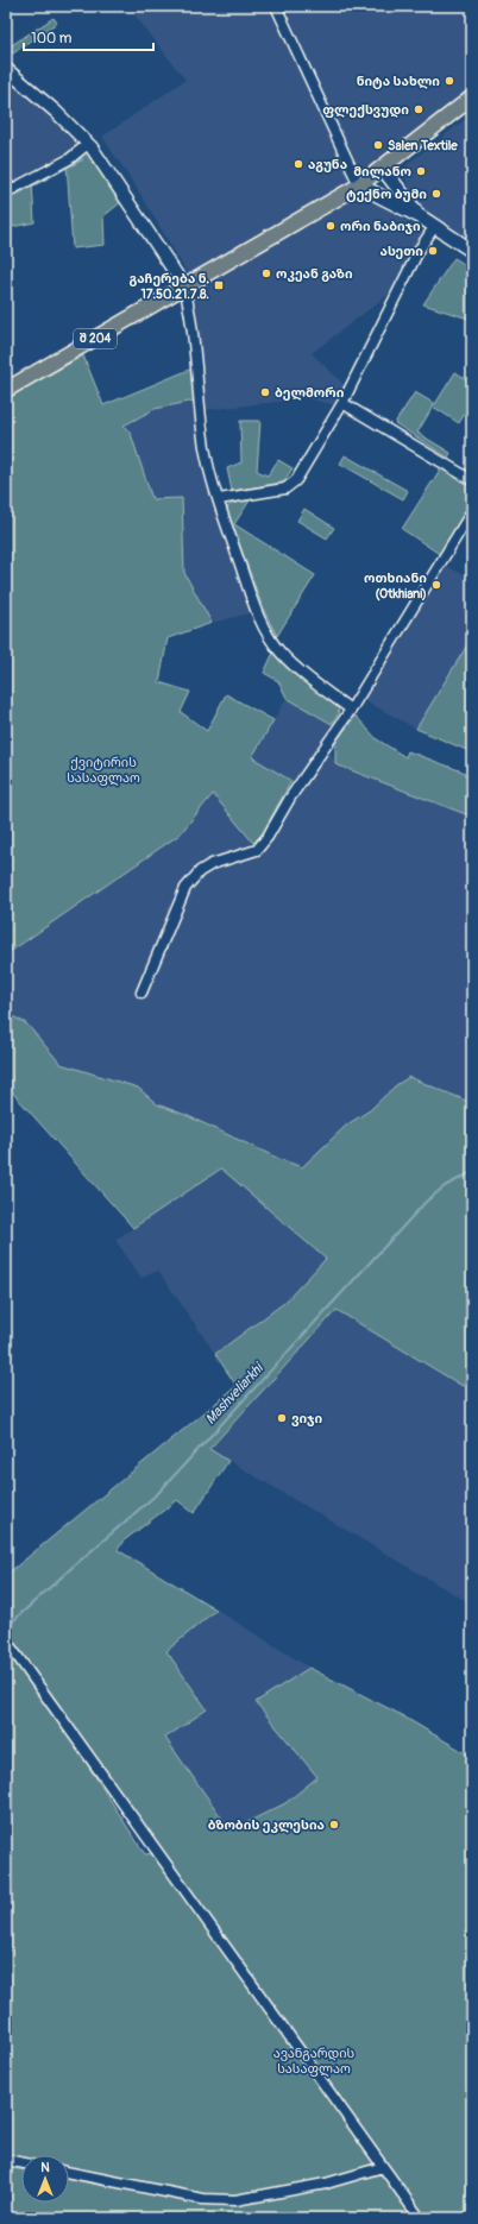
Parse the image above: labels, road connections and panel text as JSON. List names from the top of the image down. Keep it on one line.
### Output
{"streets":{"main road":["შ 204"]},"water":["Mashveliarkhi"],"parks":["ქვიტირის სასაფლაო","ავანგარდის სასაფლაო"],"places":{"other":["ნიტა სახლი","ფლექსვუდი","Salen Textile","აგუნა","მილანო","ტექნო ბუმი","ორი ნაბიჯი","ასეთი","ოკეან გაზი","ბელმორი","ოთხიანი (Otkhiani)","ვიჯი","ბზობის ეკლესია"],"transit":["გაჩერება ნ. 17.50.21.7.8."]},"scale_bar":"100 m","north":"top"}
